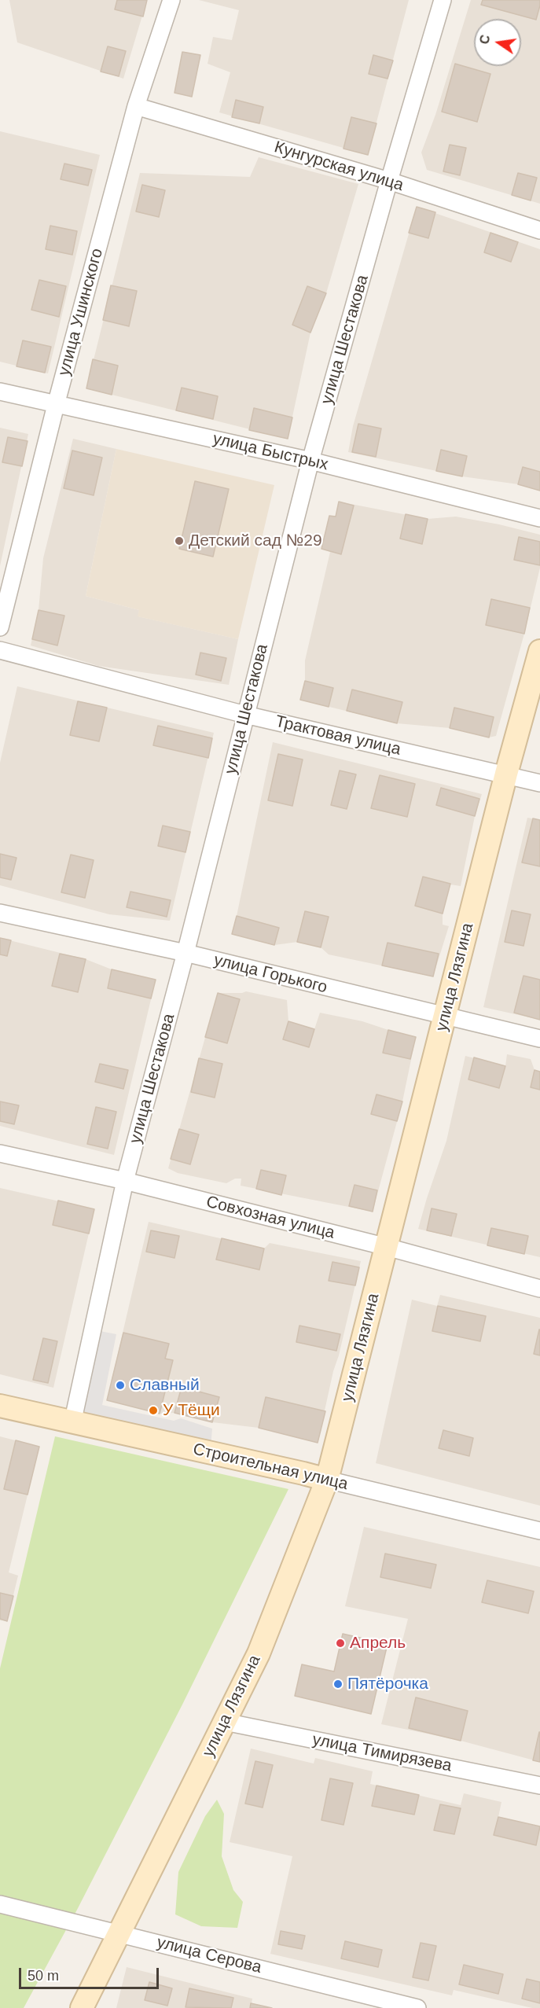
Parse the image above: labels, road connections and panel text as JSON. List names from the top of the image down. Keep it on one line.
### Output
{"streets":{"main road":["улица Лязгина","Строительная улица"],"street":["Кунгурская улица","улица Ушинского","улица Шестакова","улица Быстрых","Трактовая улица","улица Горького","Совхозная улица","улица Тимирязева","улица Серова"]},"crossings":[["Кунгурская улица","улица Ушинского"],["Кунгурская улица","улица Шестакова"],["улица Ушинского","улица Быстрых"],["улица Шестакова","улица Быстрых"],["улица Шестакова","Трактовая улица"],["улица Шестакова","улица Горького"],["улица Шестакова","Совхозная улица"],["улица Шестакова","Строительная улица"],["Трактовая улица","улица Лязгина"],["улица Горького","улица Лязгина"],["улица Лязгина","Совхозная улица"],["улица Лязгина","Строительная улица"],["улица Лязгина","улица Тимирязева"],["улица Лязгина","улица Серова"]],"places":["Детский сад №29","Славный","У Тёщи","Апрель","Пятёрочка"],"scale_bar":"50 m","north":"left"}
